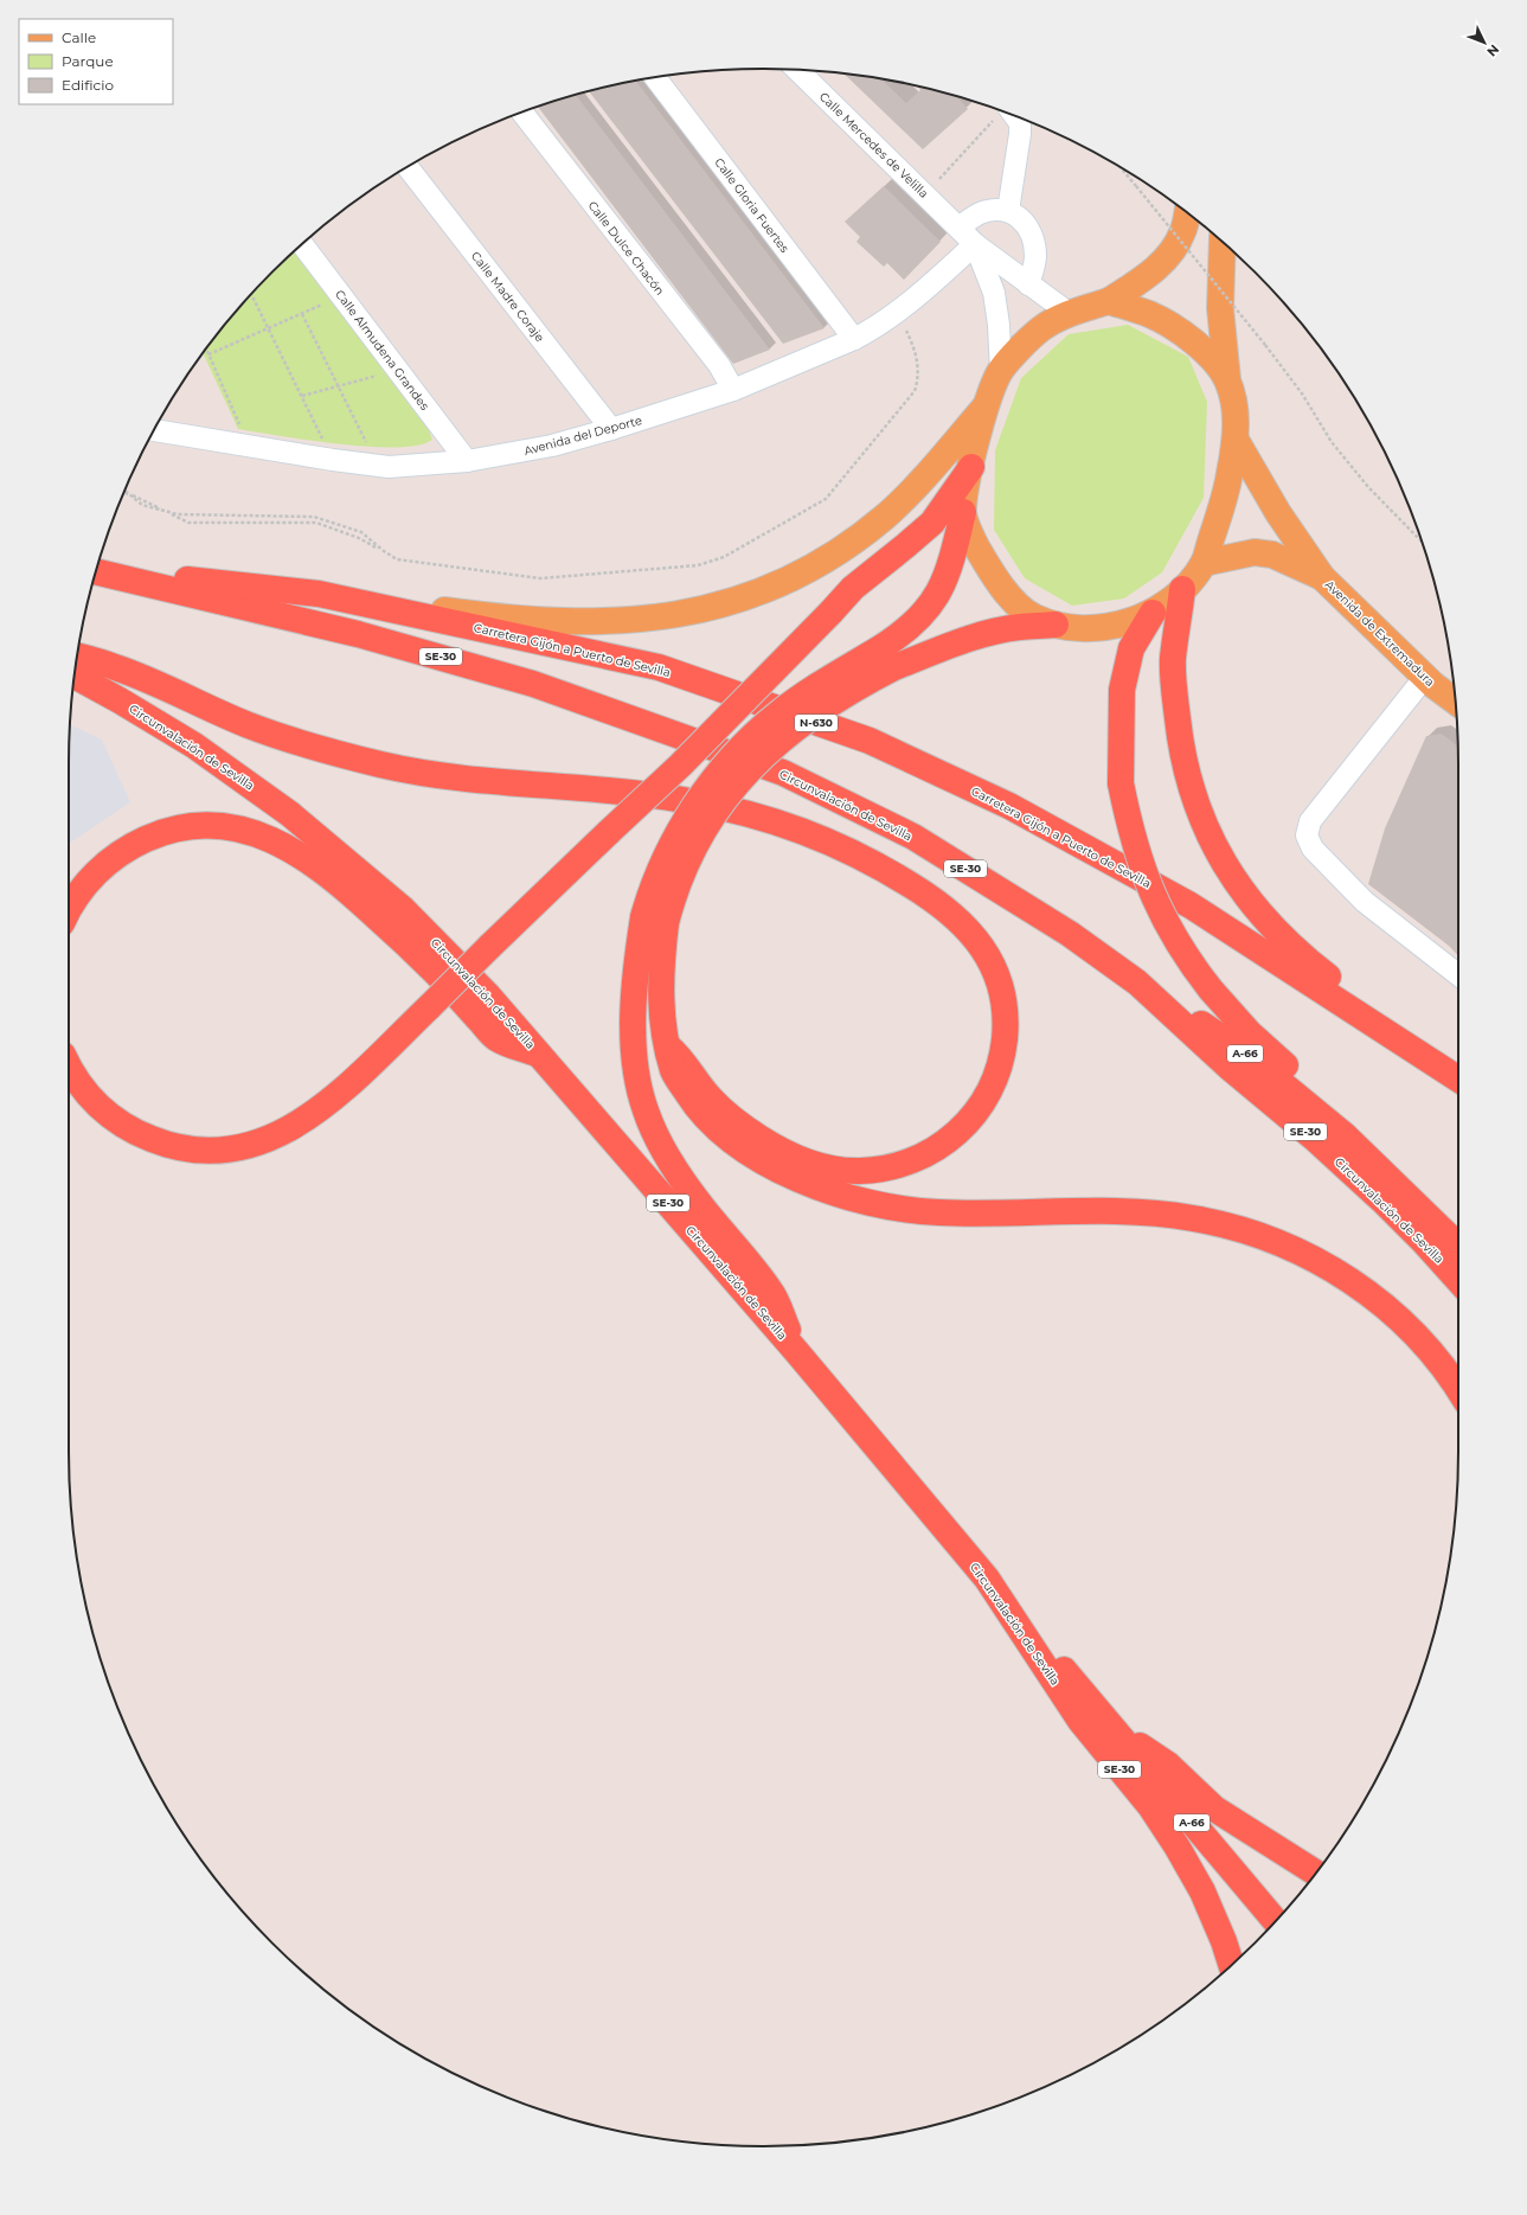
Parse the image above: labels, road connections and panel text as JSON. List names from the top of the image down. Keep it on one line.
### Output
{"streets":{"highway":["Carretera Gijón a Puerto de Sevilla","SE-30","N-630","Circunvalación de Sevilla","A-66"],"main road":["Avenida de Extremadura"],"street":["Calle Mercedes de Velilla","Calle Gloria Fuertes","Calle Dulce Chacón","Calle Madre Coraje","Calle Almudena Grandes","Avenida del Deporte"]},"crossings":[["Calle Mercedes de Velilla","Avenida del Deporte"],["Calle Gloria Fuertes","Avenida del Deporte"],["Calle Dulce Chacón","Avenida del Deporte"],["Calle Madre Coraje","Avenida del Deporte"],["Calle Almudena Grandes","Avenida del Deporte"],["Circunvalación de Sevilla","A-66"]],"legend":["Calle","Parque","Edificio"],"north":"bottom right"}
